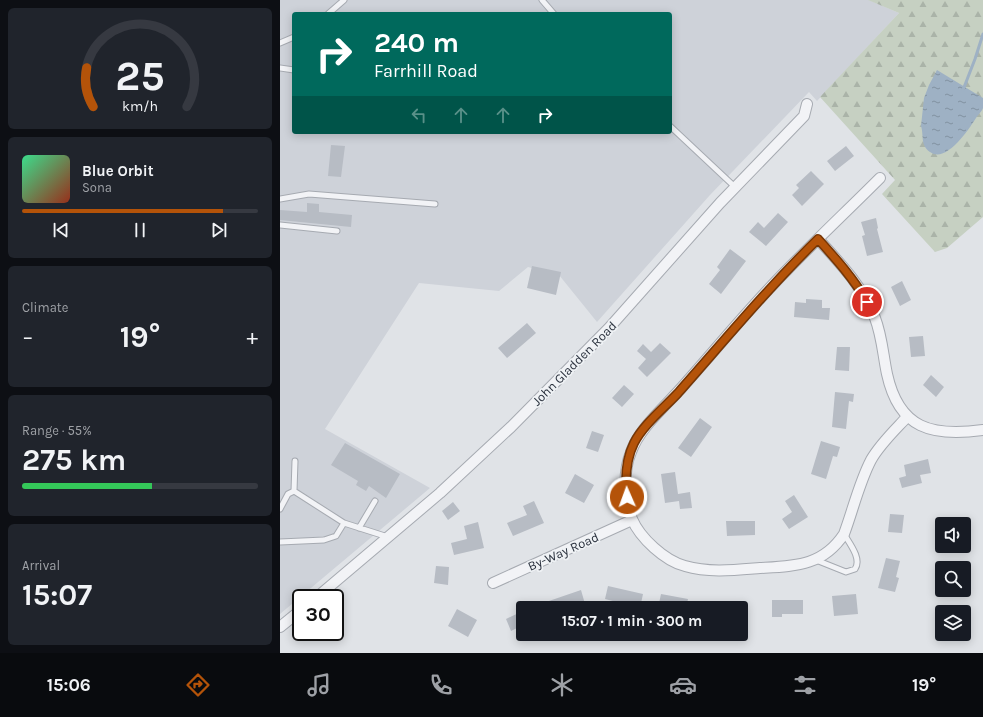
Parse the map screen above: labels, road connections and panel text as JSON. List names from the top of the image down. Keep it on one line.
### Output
{"streets":{"street":["John Gladden Road","By-Way Road"]},"page":{"turn":["240 m","Farrhill Road"],"song":["Blue Orbit","Sona"],"tile":["Climate",["Range · 55%","275 km"],["Arrival","15:07"]],"heat":["−","19°","+"],"limit":"30","trip":"15:07 · 1 min · 300 m","tabs":["15:06","19°"],"gauge":["25","km/h"]}}
